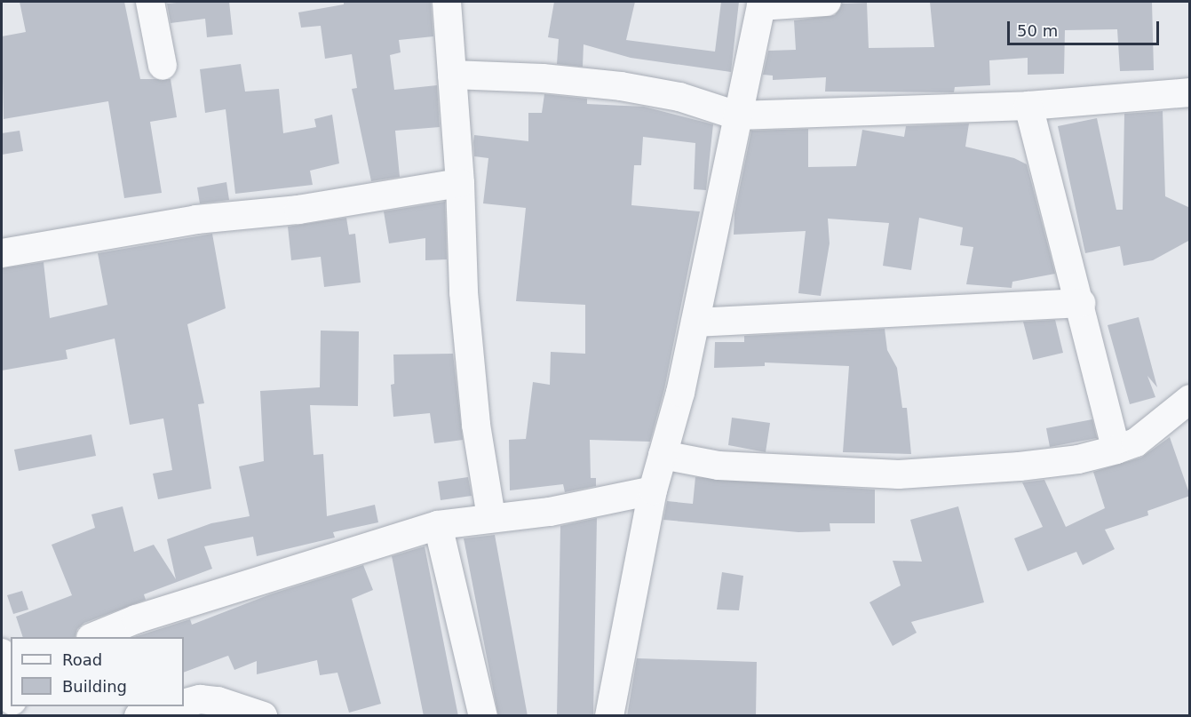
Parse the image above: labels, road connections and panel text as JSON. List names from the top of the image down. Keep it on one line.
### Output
{"legend":["Road","Building"],"scale_bar":"50 m"}
